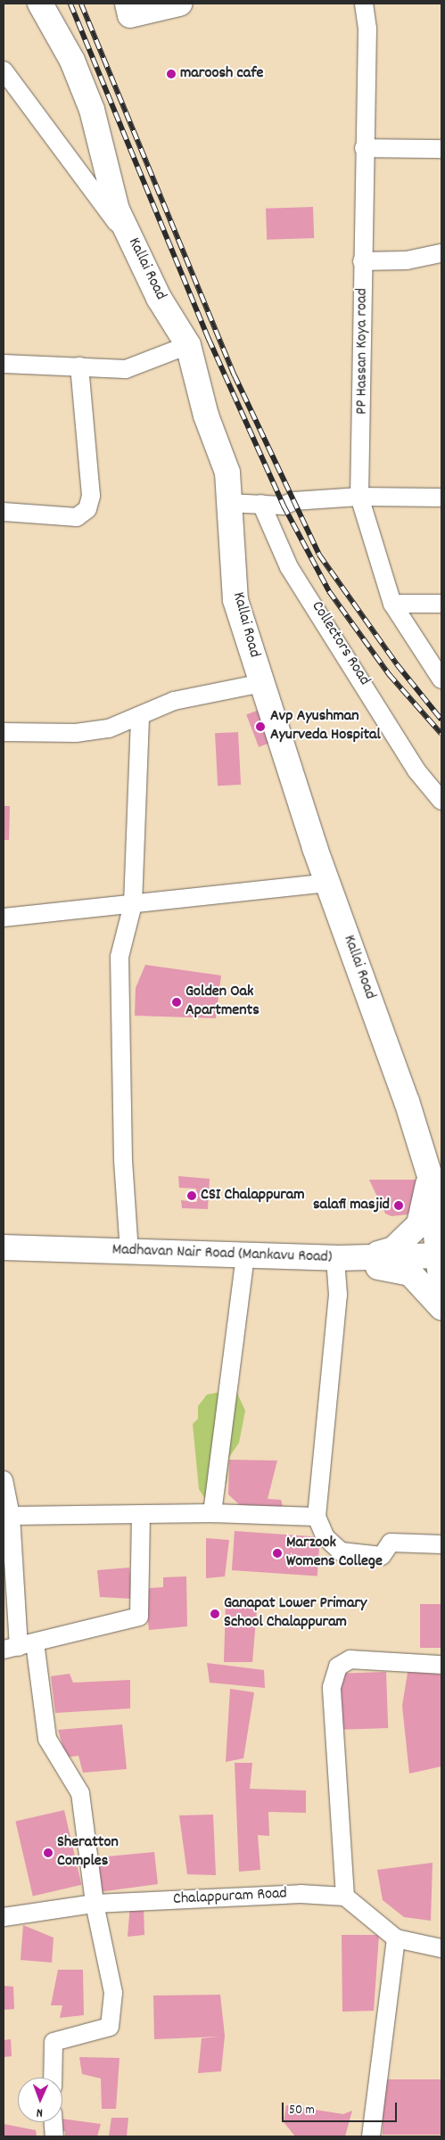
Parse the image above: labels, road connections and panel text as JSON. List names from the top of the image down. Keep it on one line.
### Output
{"streets":{"main road":["Kallai Road","Madhavan Nair Road (Mankavu Road)"],"street":["PP Hassan Koya road","Collectors Road","Chalappuram Road"]},"crossings":[["Kallai Road","Madhavan Nair Road (Mankavu Road)"]],"places":["maroosh cafe","Avp Ayushman Ayurveda Hospital","Golden Oak Apartments","CSI Chalappuram","salafi masjid","Marzook Womens College","Ganapat Lower Primary School Chalappuram","Sheratton Comples"],"scale_bar":"50 m","north":"bottom"}
